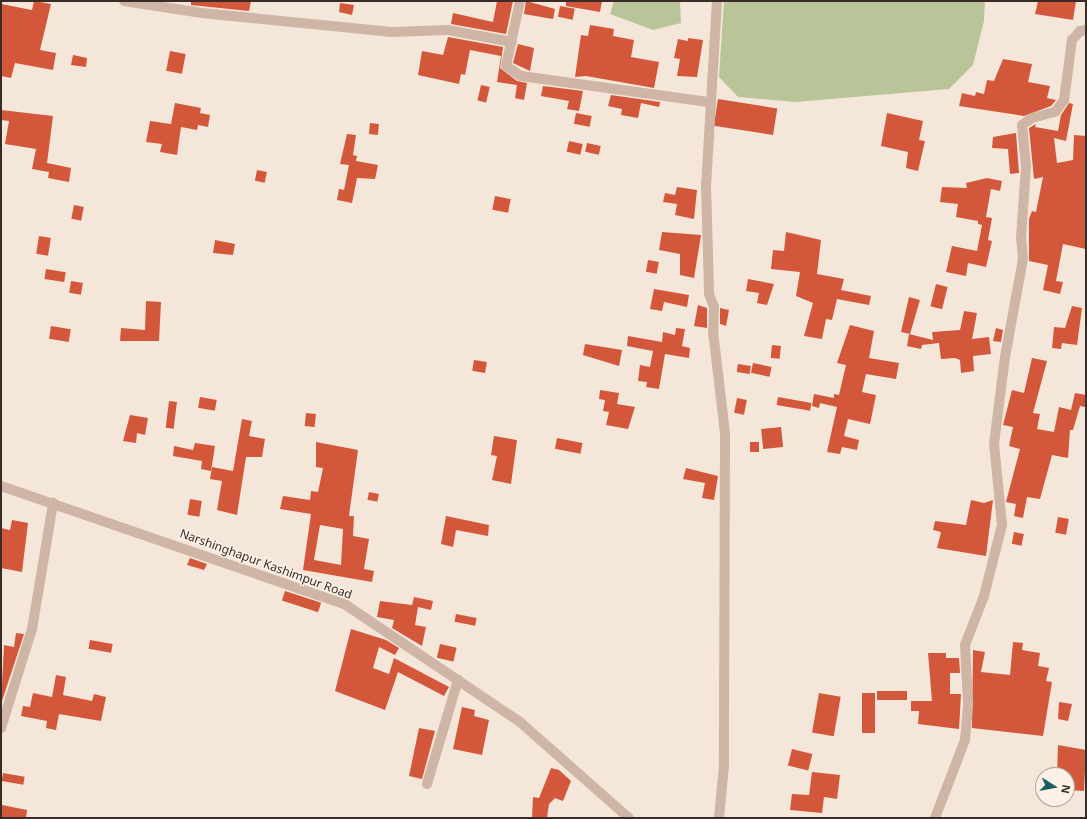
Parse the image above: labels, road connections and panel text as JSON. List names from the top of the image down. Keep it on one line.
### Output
{"streets":{"street":["Narshinghapur Kashimpur Road"]},"north":"right"}
